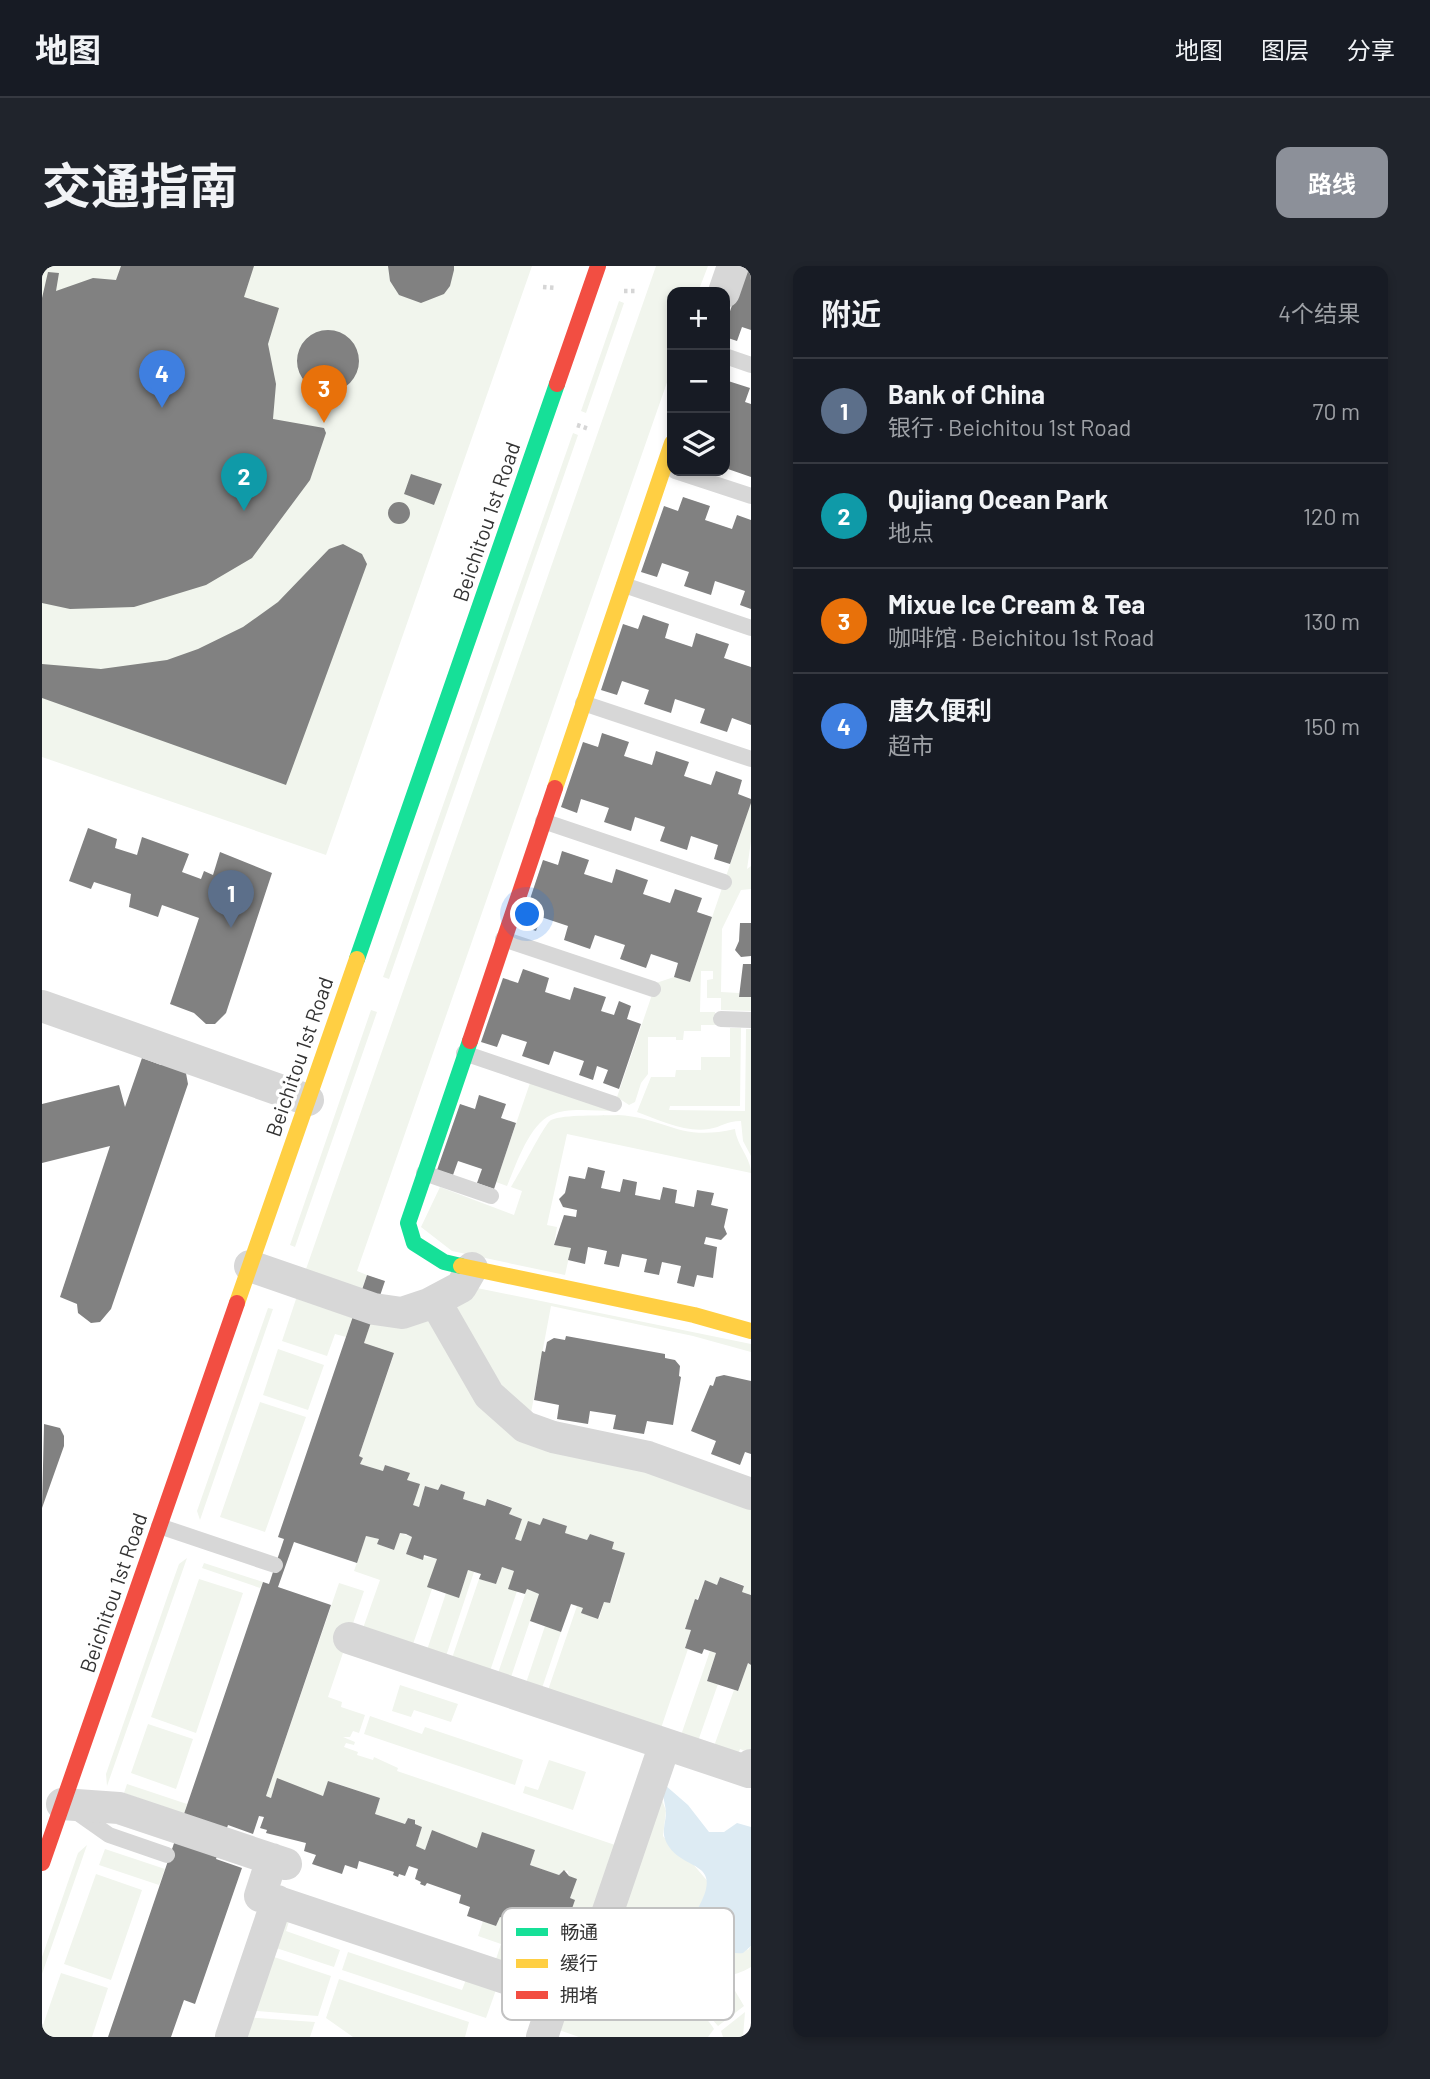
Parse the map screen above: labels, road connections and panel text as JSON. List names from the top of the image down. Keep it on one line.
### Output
{"streets":{"street":["Beichitou 1st Road"]},"legend":["畅通","缓行","拥堵"],"page":{"header":"地图","nav":["地图","图层","分享"],"title":"交通指南","buttons":"路线","heading":["附近","4个结果"],"map_buttons":["+","−"],"pins":["4","3","2","1"],"list":[{"mark":"1","name":"Bank of China","note":"银行 · Beichitou 1st Road","value":"70 m"},{"mark":"2","name":"Qujiang Ocean Park","note":"地点","value":"120 m"},{"mark":"3","name":"Mixue Ice Cream & Tea","note":"咖啡馆 · Beichitou 1st Road","value":"130 m"},{"mark":"4","name":"唐久便利","note":"超市","value":"150 m"}]}}
